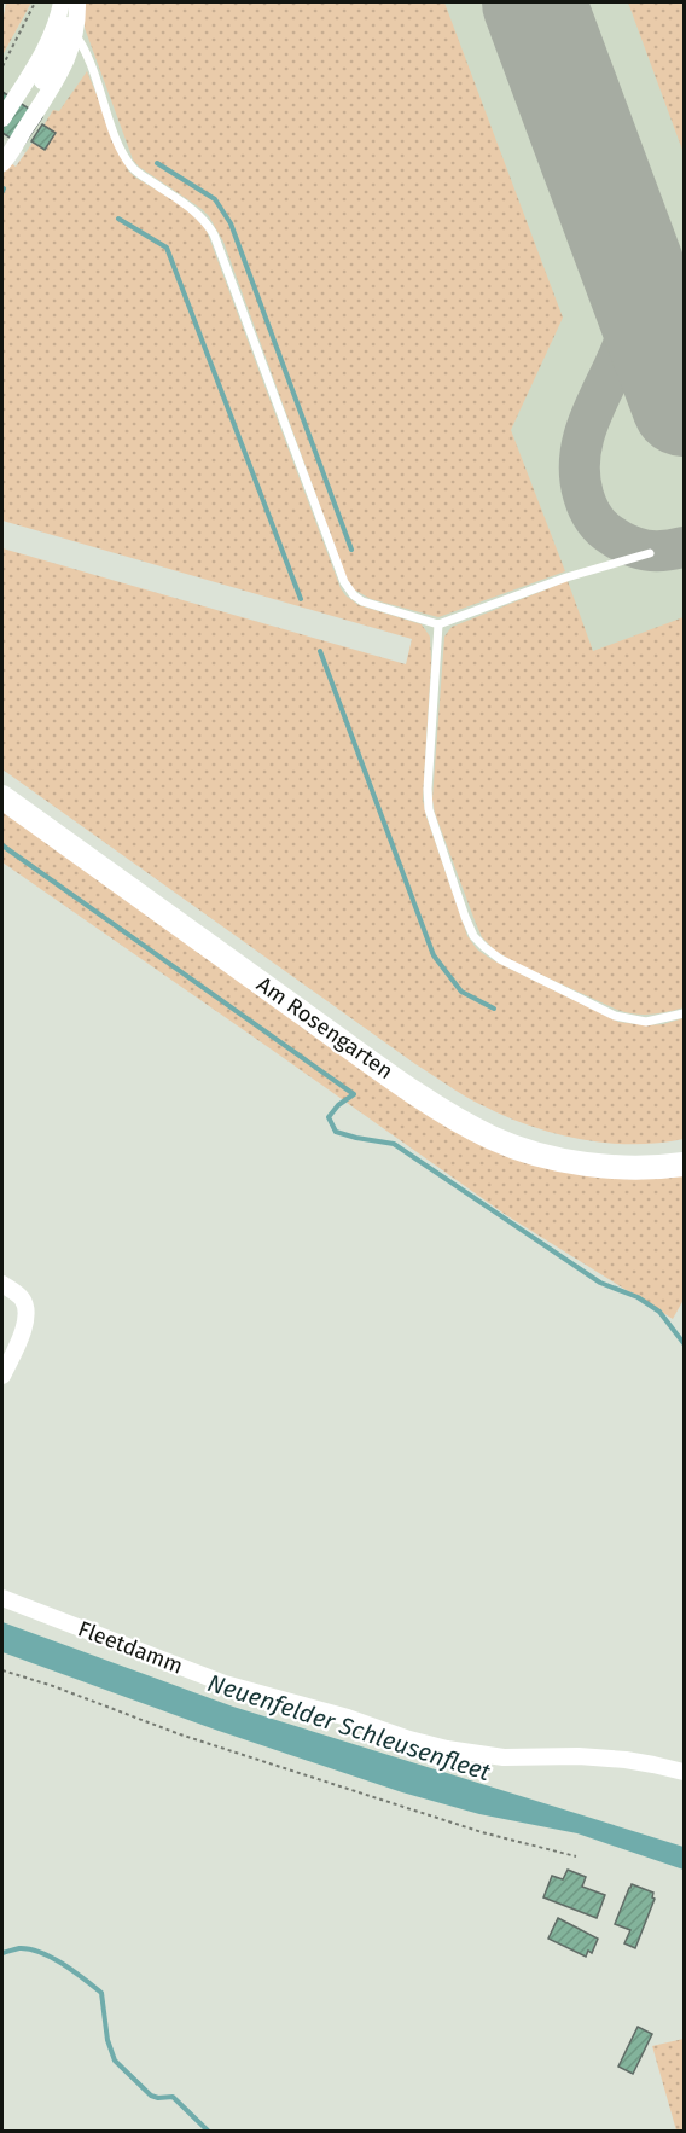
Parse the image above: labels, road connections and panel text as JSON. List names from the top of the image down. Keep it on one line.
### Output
{"streets":{"main road":["Am Rosengarten"],"street":["Fleetdamm"]},"water":["Neuenfelder Schleusenfleet"]}
